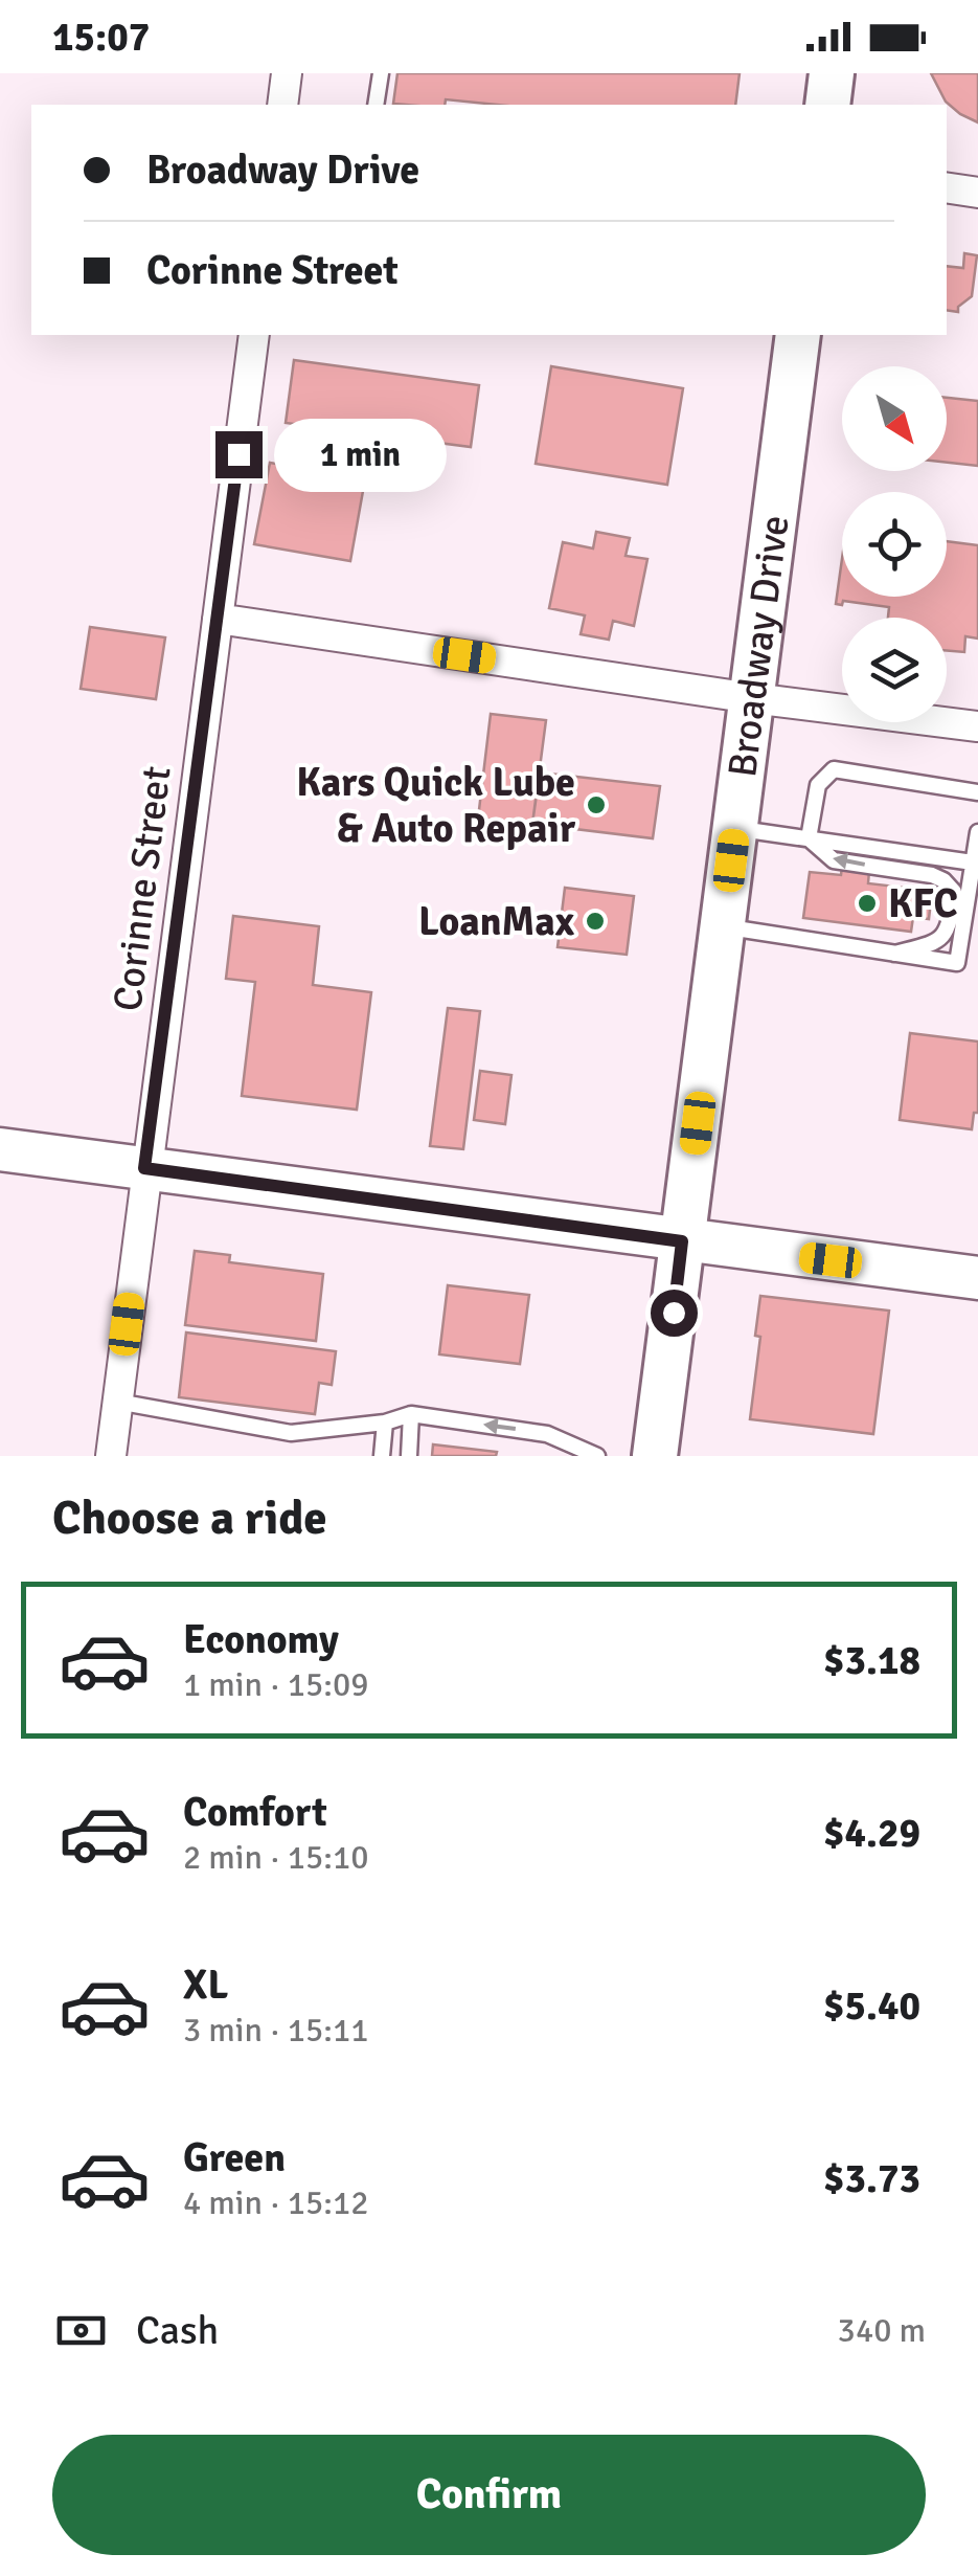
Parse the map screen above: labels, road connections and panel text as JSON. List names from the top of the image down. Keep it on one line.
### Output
{"streets":{"main road":["Broadway Drive"],"street":["Corinne Street"]},"places":["Kars Quick Lube & Auto Repair","KFC","LoanMax"],"north":"bottom right","page":{"status":"15:07","banner":["Broadway Drive","Corinne Street"],"bubble":"1 min","heading":"Choose a ride","list":[{"name":"Economy","note":"1 min · 15:09","value":"$3.18"},{"name":"Comfort","note":"2 min · 15:10","value":"$4.29"},{"name":"XL","note":"3 min · 15:11","value":"$5.40"},{"name":"Green","note":"4 min · 15:12","value":"$3.73"}],"pay":["Cash","340 m"],"buttons":"Confirm"}}
